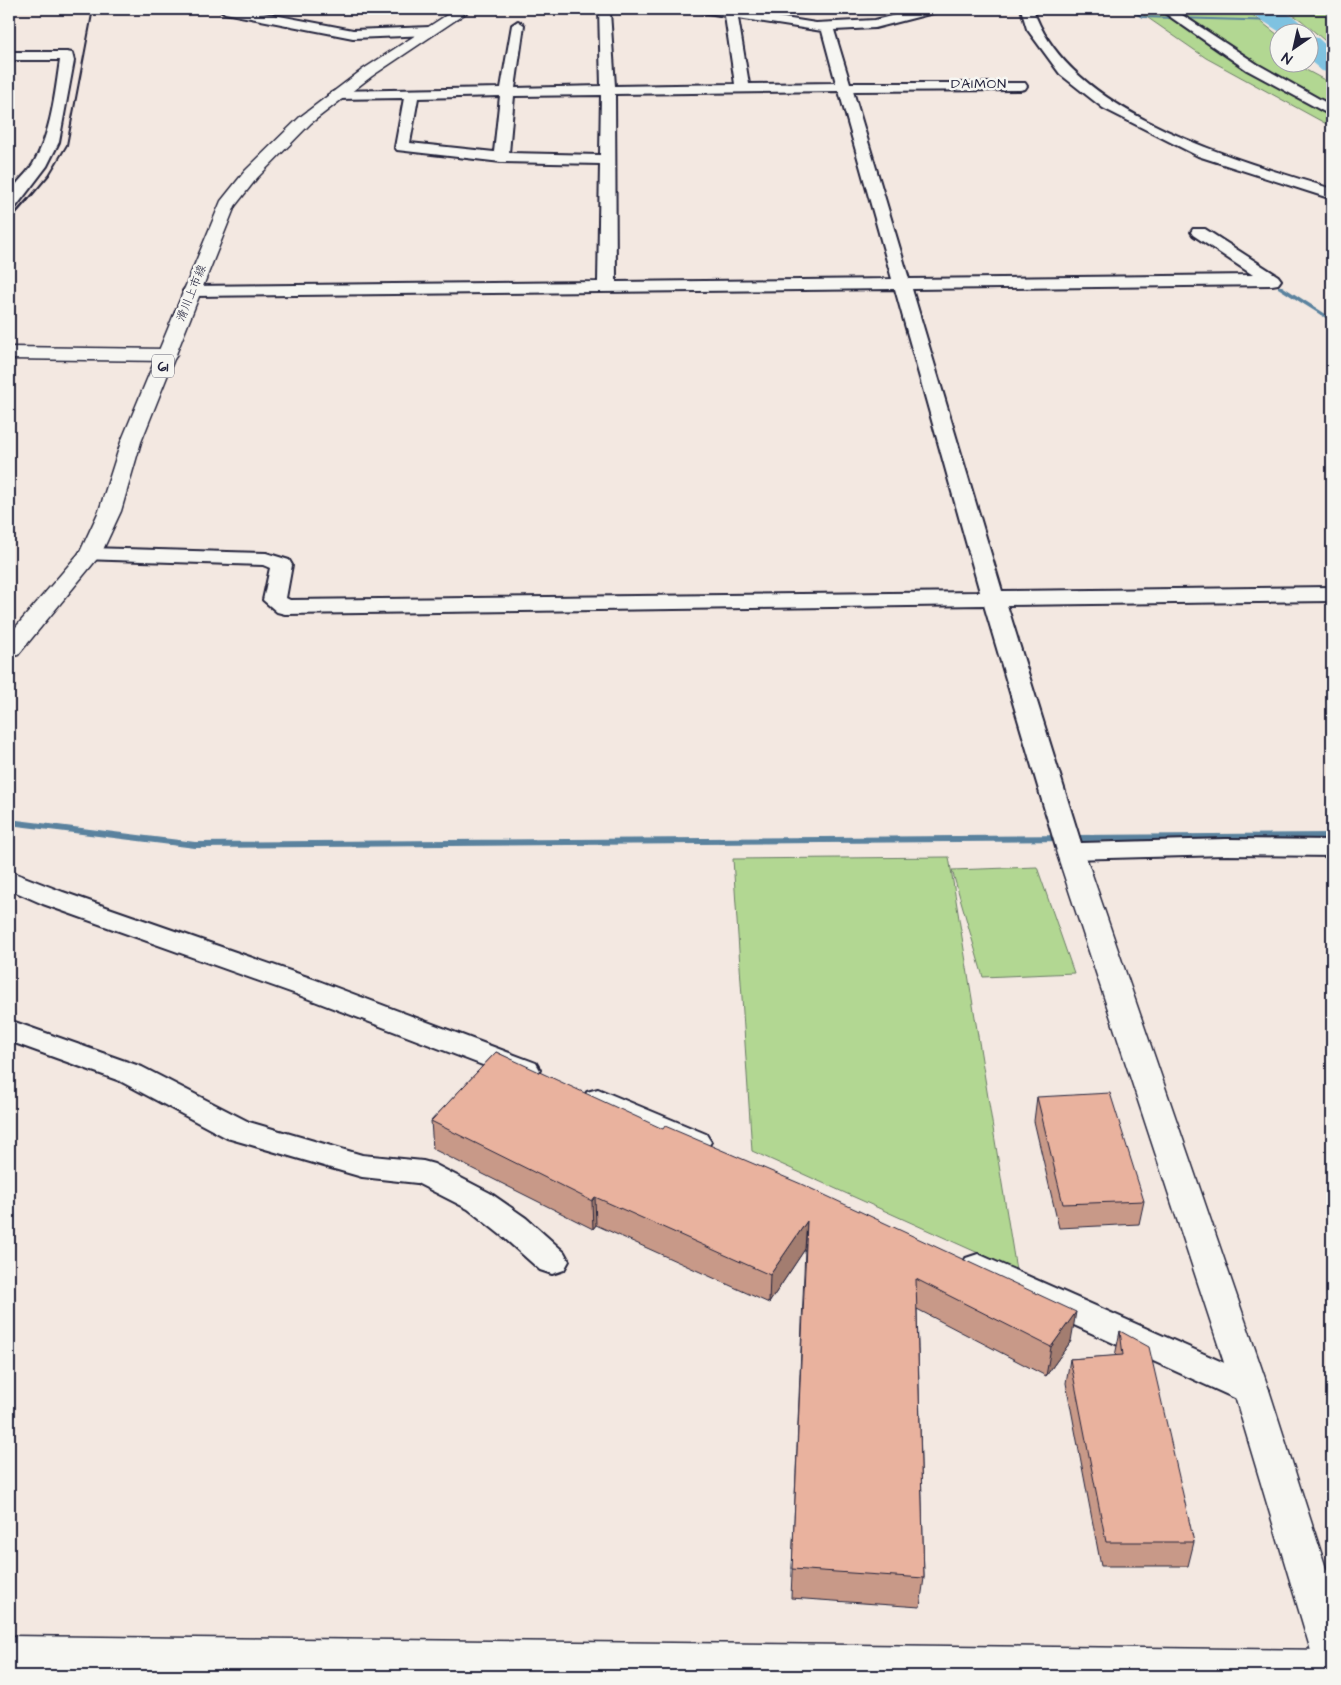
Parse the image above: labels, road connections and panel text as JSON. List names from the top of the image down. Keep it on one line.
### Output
{"streets":{"main road":["滑川上市線","61"]},"districts":["DAIMON"],"north":"bottom left"}
